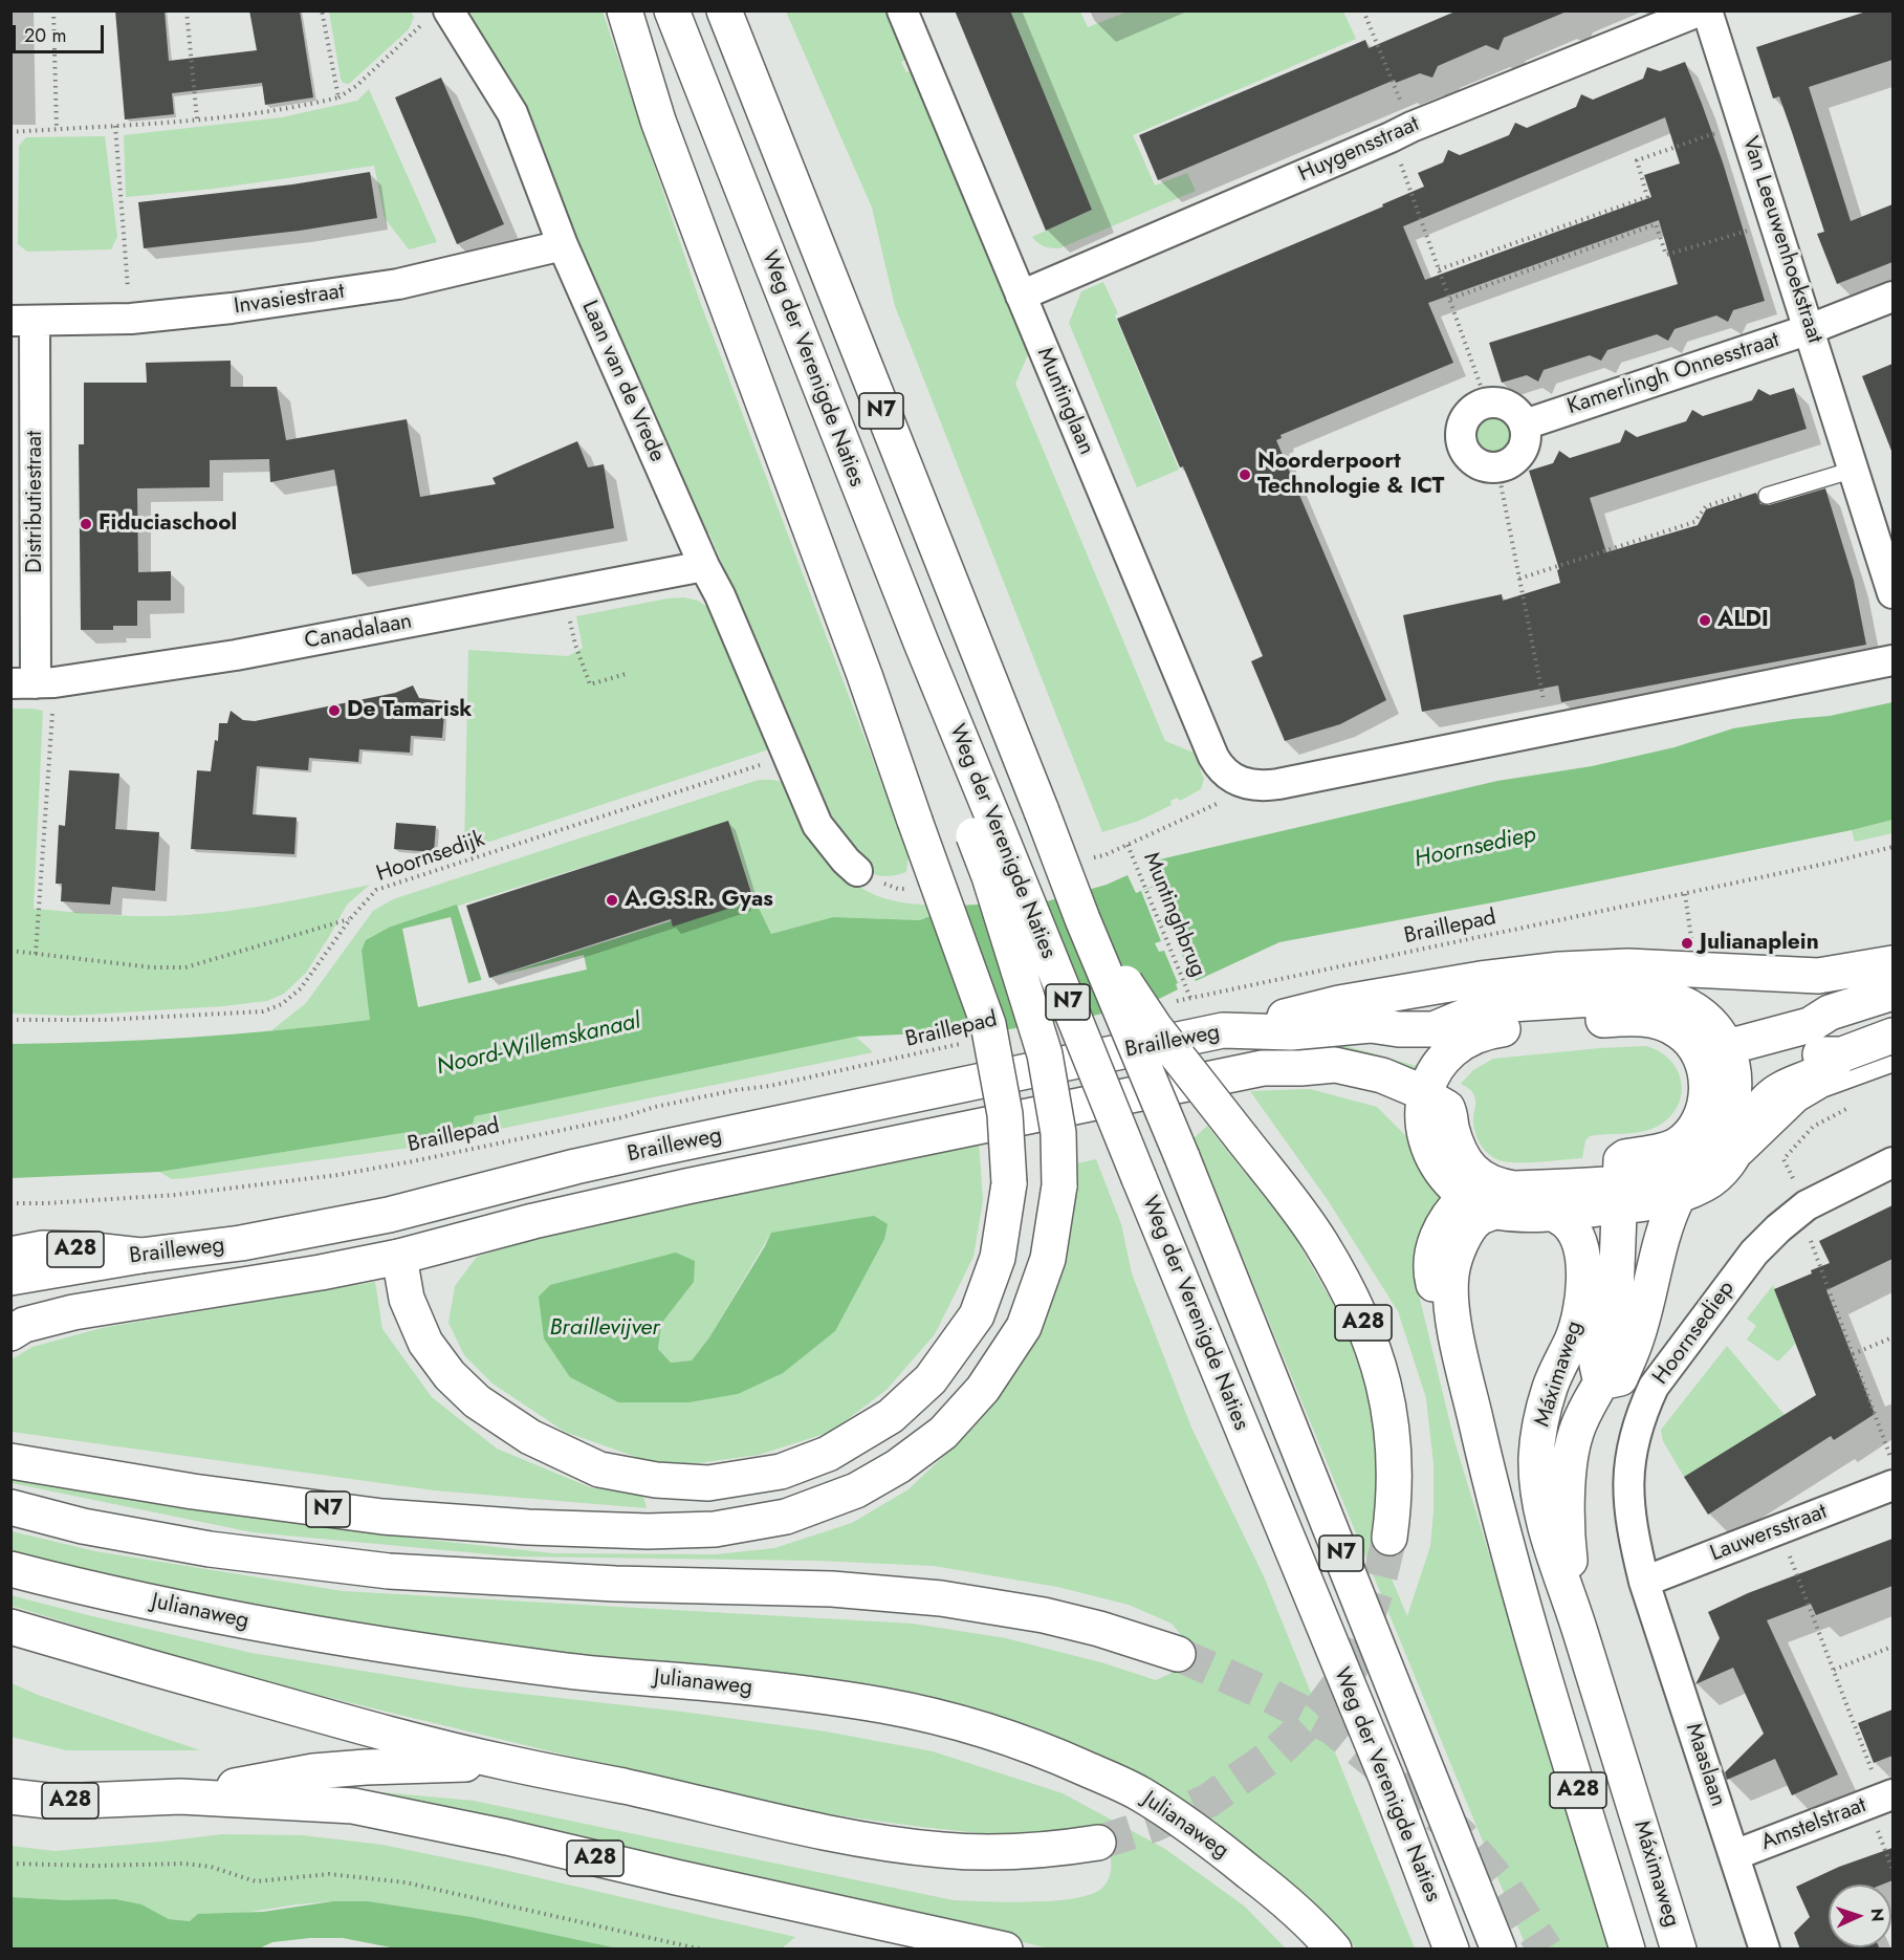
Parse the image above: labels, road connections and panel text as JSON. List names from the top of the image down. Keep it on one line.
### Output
{"streets":{"main road":["Weg der Verenigde Naties","N7","Brailleweg","A28","Máximaweg","Julianaweg"],"street":["Huygensstraat","Van Leeuwenhoekstraat","Invasiestraat","Kamerlingh Onnesstraat","Laan van de Vrede","Muntinglaan","Distributiestraat","Canadalaan","Hoornsediep","Lauwersstraat","Maaslaan","Amstelstraat"],"path":["Hoornsedijk","Muntinghbrug","Braillepad"]},"crossings":[["Huygensstraat","Muntinglaan"],["Van Leeuwenhoekstraat","Kamerlingh Onnesstraat"],["Invasiestraat","Laan van de Vrede"],["Invasiestraat","Distributiestraat"],["Weg der Verenigde Naties","N7"],["Weg der Verenigde Naties","A28"],["Laan van de Vrede","Canadalaan"],["Laan van de Vrede","Hoornsedijk"],["Muntinglaan","Muntinghbrug"],["Distributiestraat","Canadalaan"],["Muntinghbrug","Braillepad"],["Brailleweg","A28"],["Hoornsediep","Lauwersstraat"],["Hoornsediep","Maaslaan"],["Lauwersstraat","Maaslaan"],["Maaslaan","Amstelstraat"]],"water":["Hoornsediep","Noord-Willemskanaal","Braillevijver"],"places":["Noorderpoort Technologie & ICT","Fiduciaschool","ALDI","De Tamarisk","A.G.S.R. Gyas","Julianaplein"],"scale_bar":"20 m","north":"right"}
